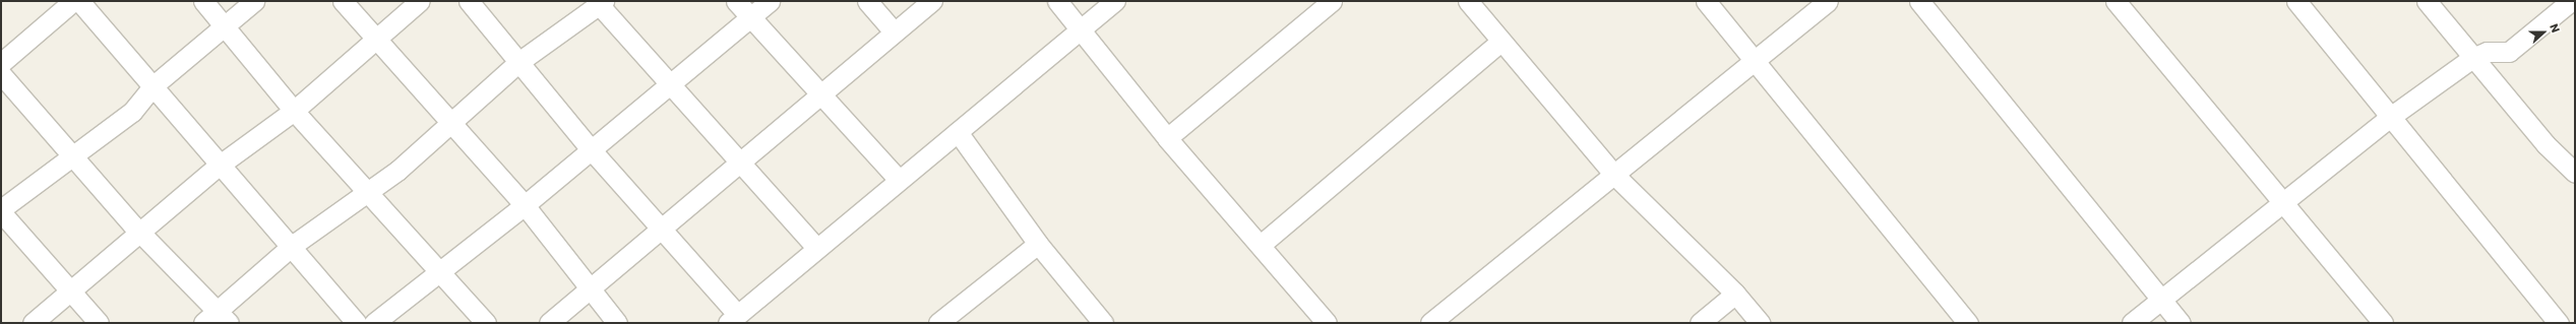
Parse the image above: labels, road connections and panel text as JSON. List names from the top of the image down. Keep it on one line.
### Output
{"north":"right"}
